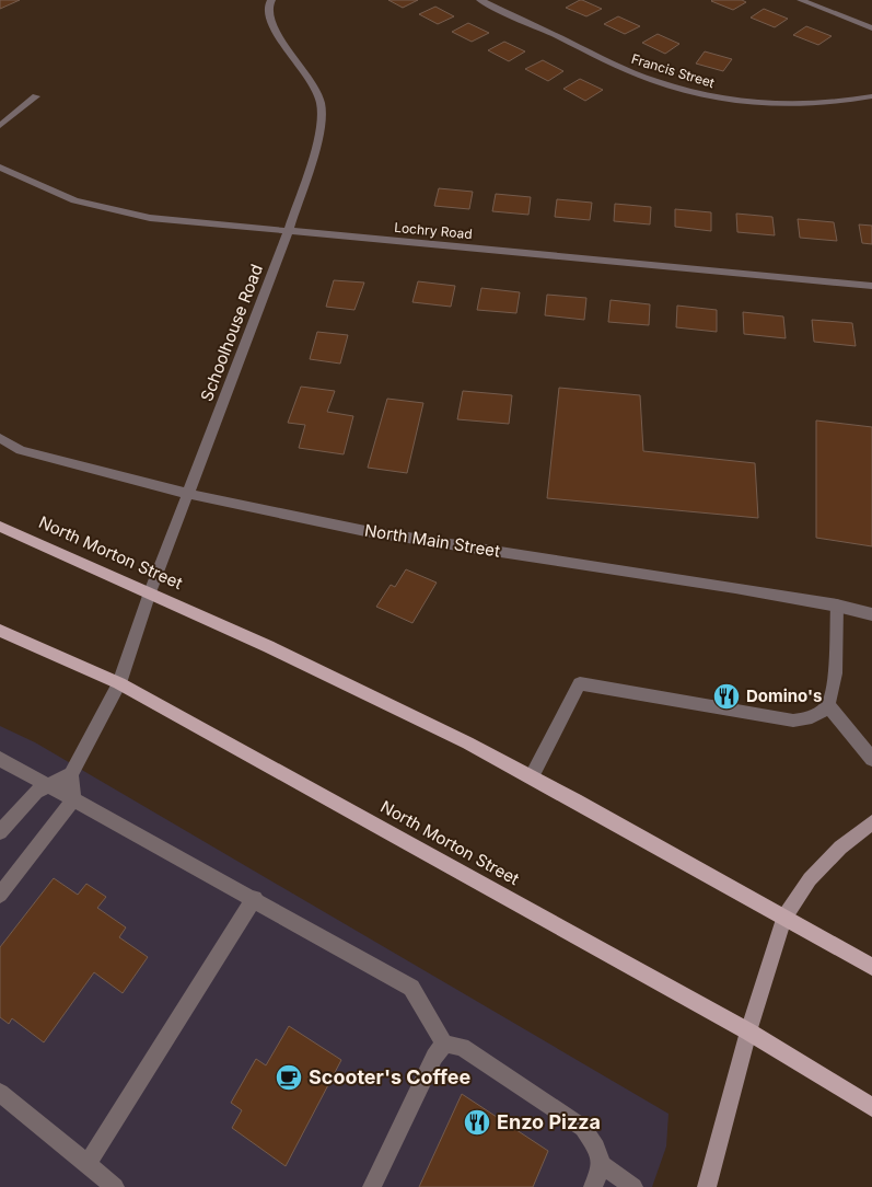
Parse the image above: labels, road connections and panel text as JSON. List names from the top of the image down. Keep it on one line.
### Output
{"streets":{"main road":["North Morton Street"],"street":["Francis Street","Lochry Road","Schoolhouse Road","North Main Street"]},"crossings":[["Lochry Road","Schoolhouse Road"],["Schoolhouse Road","North Main Street"],["Schoolhouse Road","North Morton Street"]],"places":{"restaurant":["Domino's","Enzo Pizza"],"cafe":["Scooter's Coffee"]}}
